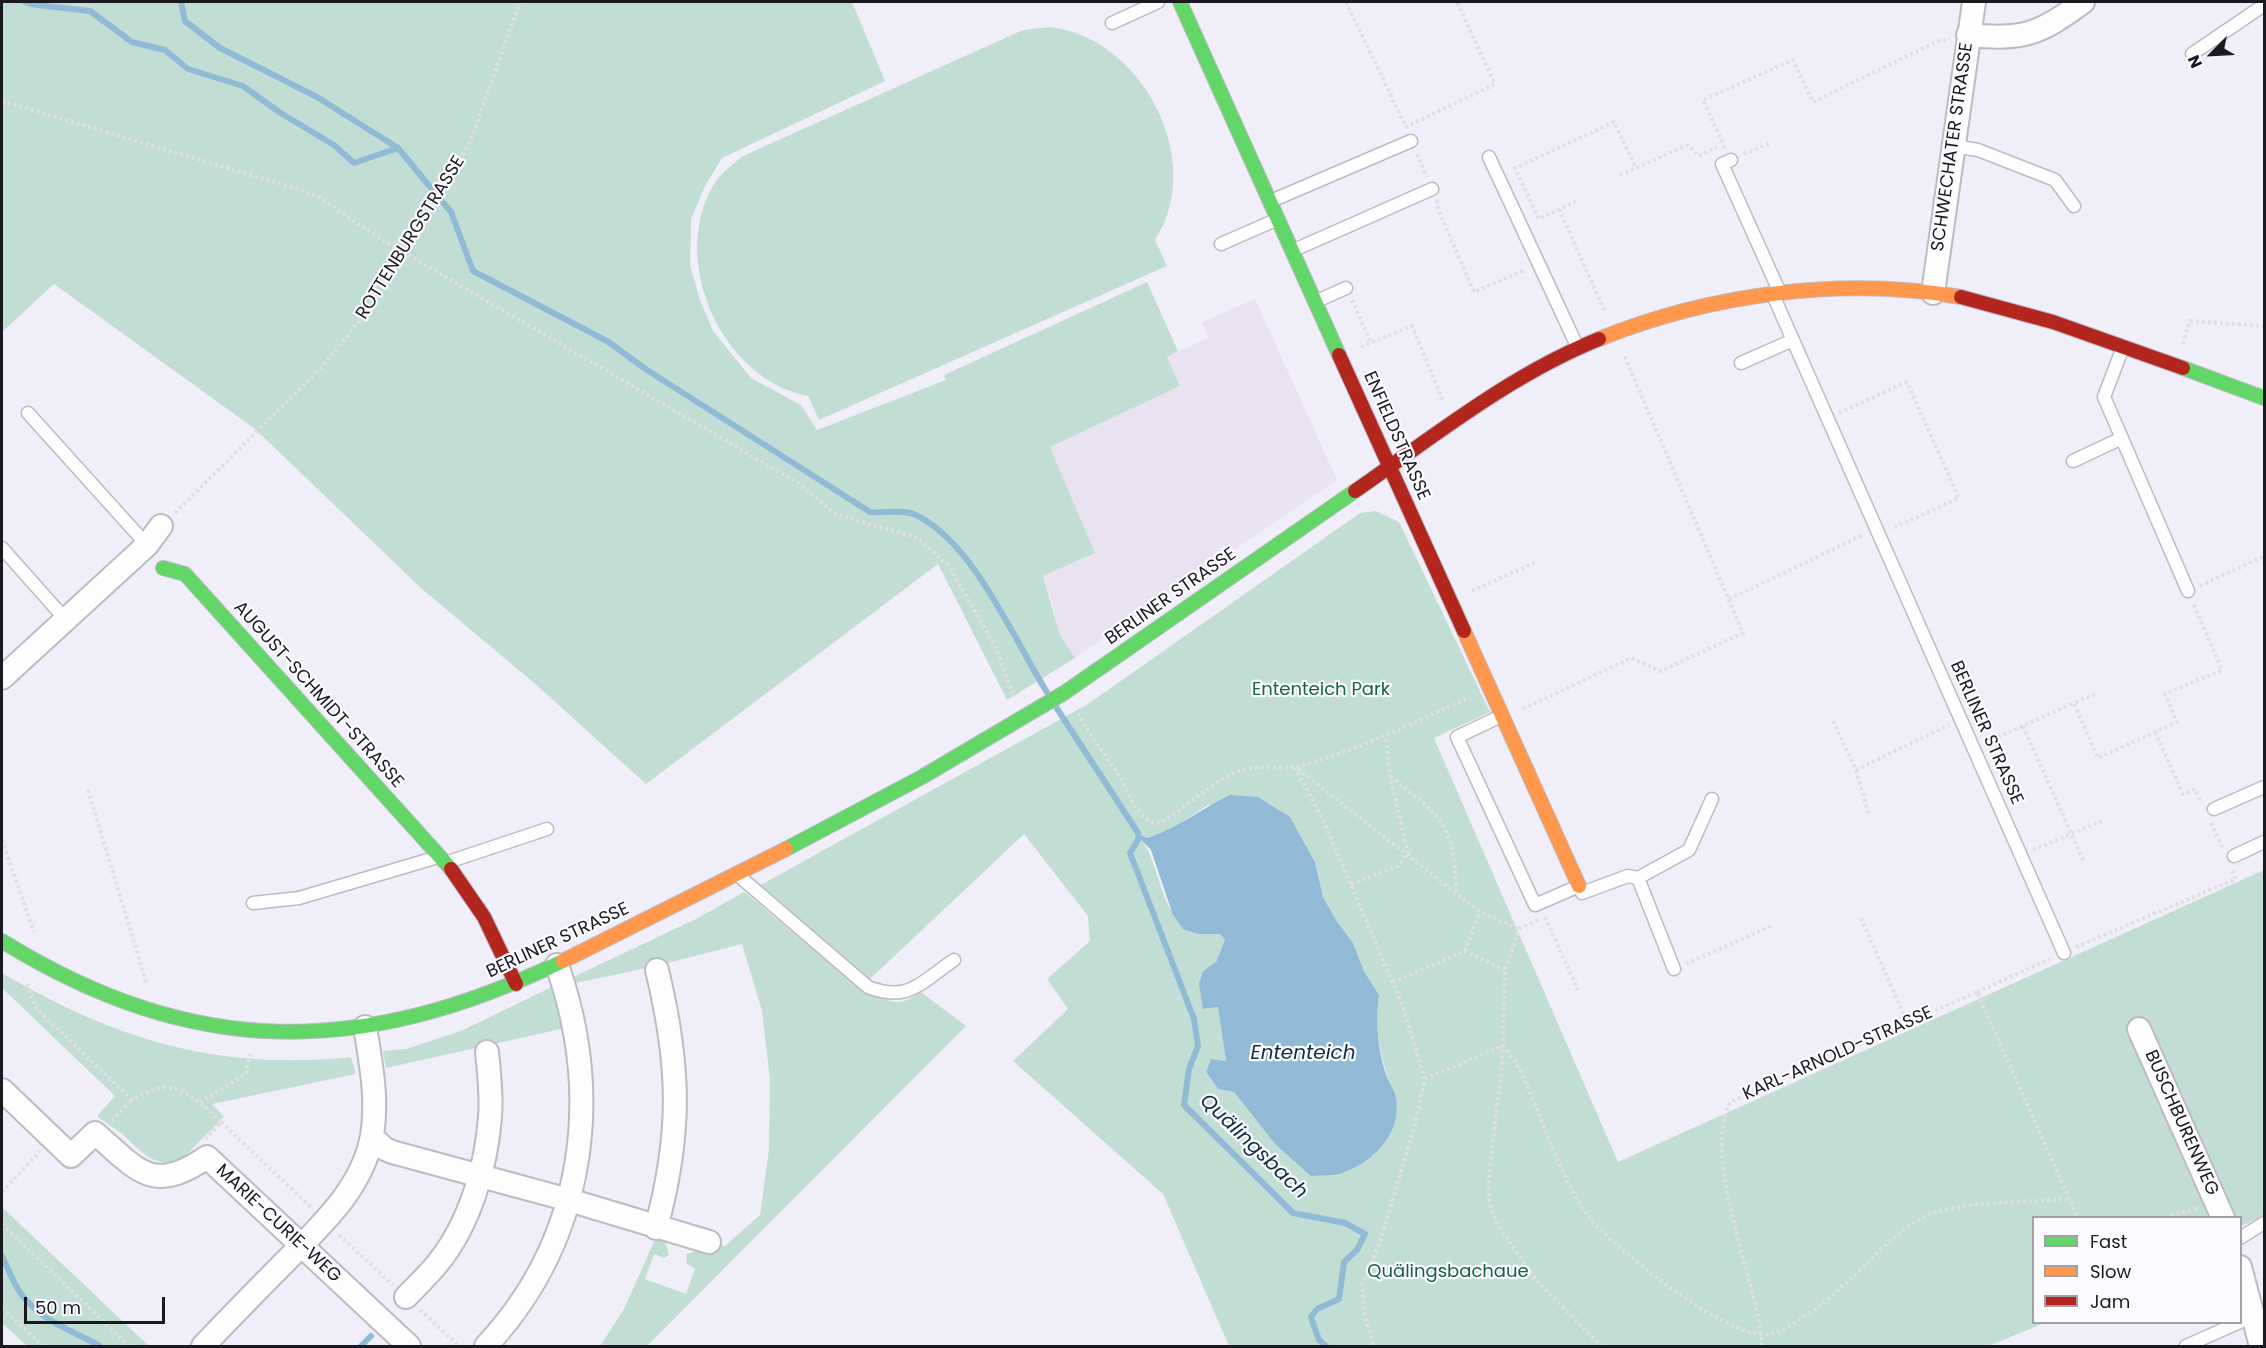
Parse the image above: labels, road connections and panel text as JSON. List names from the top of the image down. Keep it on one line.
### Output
{"streets":{"street":["SCHWECHATER STRASSE","ENFIELDSTRASSE","BERLINER STRASSE","AUGUST-SCHMIDT-STRASSE","BUSCHBURENWEG","MARIE-CURIE-WEG"],"path":["ROTTENBURGSTRASSE","KARL-ARNOLD-STRASSE"]},"crossings":[["SCHWECHATER STRASSE","BERLINER STRASSE"],["ENFIELDSTRASSE","BERLINER STRASSE"],["BERLINER STRASSE","AUGUST-SCHMIDT-STRASSE"],["BERLINER STRASSE","KARL-ARNOLD-STRASSE"]],"water":["Ententeich","Quälingsbach"],"parks":["Ententeich Park","Quälingsbachaue"],"legend":["Fast","Slow","Jam"],"scale_bar":"50 m","north":"bottom left"}
